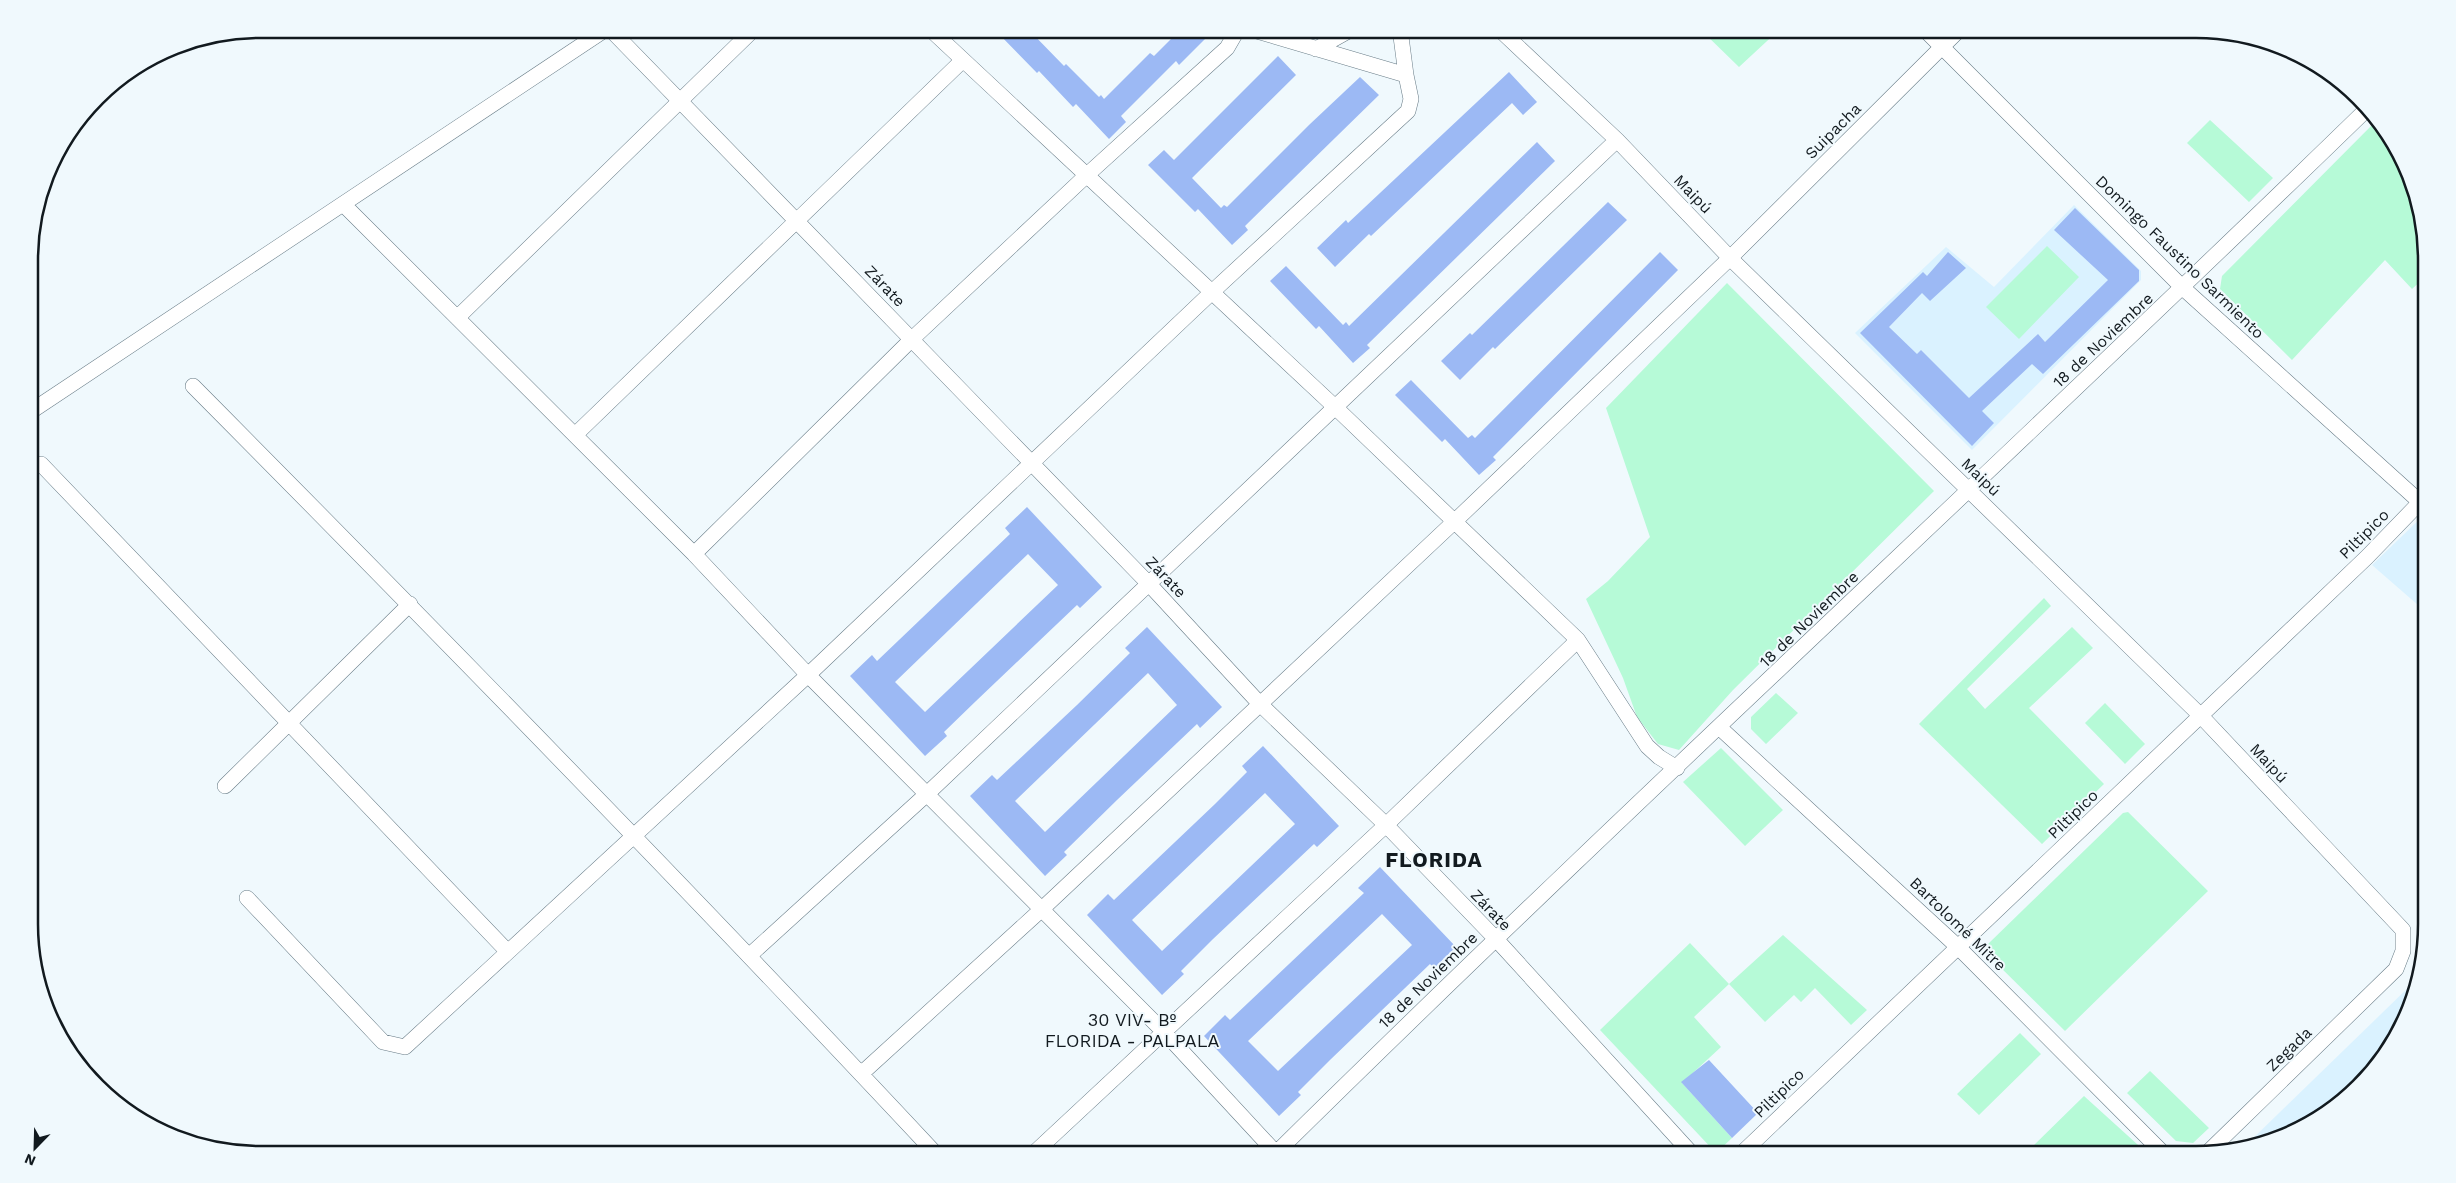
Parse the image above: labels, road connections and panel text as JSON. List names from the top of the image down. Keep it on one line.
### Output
{"streets":{"street":["Suipacha","Maipú","Domingo Faustino Sarmiento","Zárate","18 de Noviembre","Piltipico","Bartolomé Mitre","Zegada"]},"crossings":[["Suipacha","Maipú"],["Suipacha","Domingo Faustino Sarmiento"],["Suipacha","Zárate"],["Maipú","18 de Noviembre"],["Maipú","Piltipico"],["Maipú","Zegada"],["Domingo Faustino Sarmiento","18 de Noviembre"],["Zárate","18 de Noviembre"],["18 de Noviembre","Bartolomé Mitre"],["Piltipico","Bartolomé Mitre"]],"districts":["FLORIDA","30 VIV- Bº FLORIDA - PALPALA"],"north":"bottom left"}
